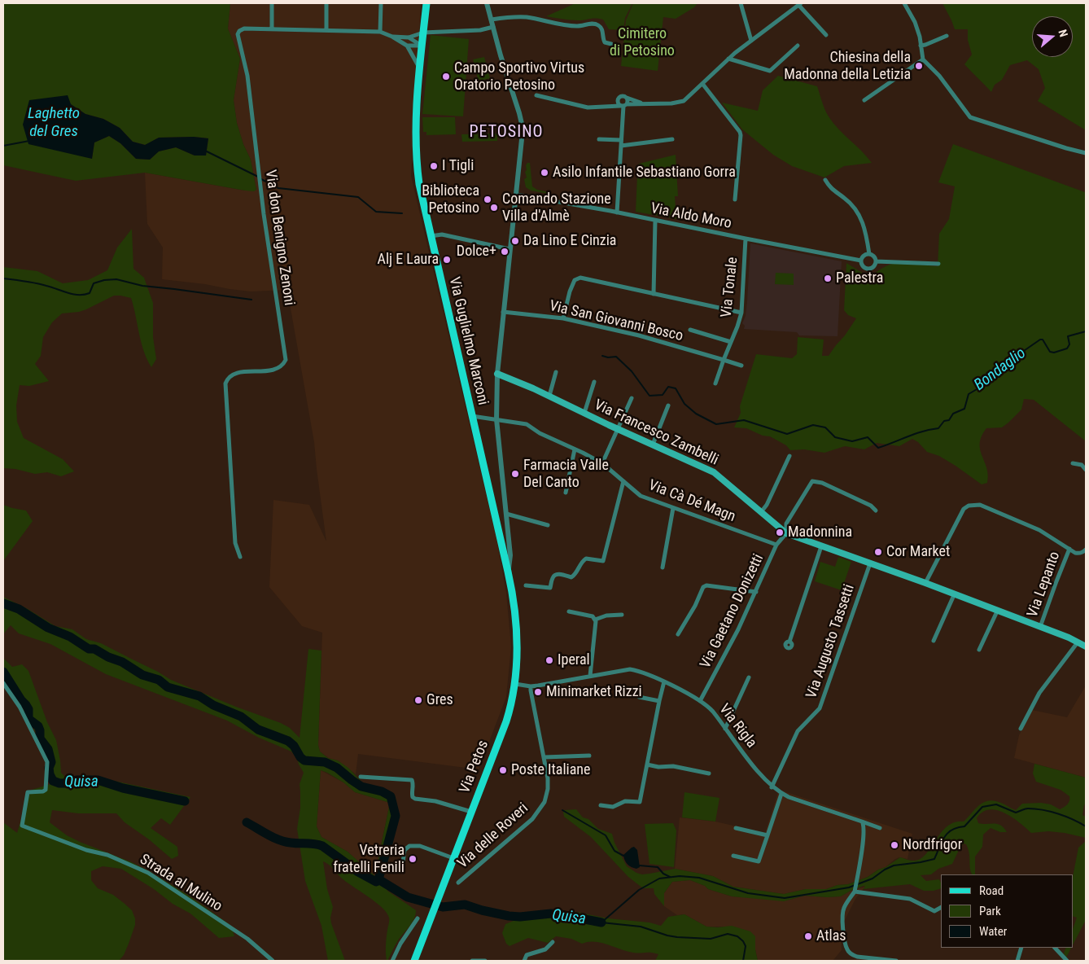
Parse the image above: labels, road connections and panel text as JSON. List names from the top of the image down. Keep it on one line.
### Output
{"streets":{"main road":["Via Guglielmo Marconi","Via Francesco Zambelli","Via Petos"],"street":["Via Aldo Moro","Via don Benigno Zenoni","Via Tonale","Via San Giovanni Bosco","Via Cà Dé Magn","Via Lepanto","Via Gaetano Donizetti","Via Augusto Tassetti","Via Rigla","Via delle Roveri","Strada al Mulino"]},"crossings":[["Via Aldo Moro","Via Tonale"],["Via don Benigno Zenoni","Via Guglielmo Marconi"],["Via Tonale","Via San Giovanni Bosco"],["Via Guglielmo Marconi","Via Cà Dé Magn"],["Via Guglielmo Marconi","Via Rigla"],["Via Guglielmo Marconi","Via Petos"],["Via Francesco Zambelli","Via Lepanto"],["Via Francesco Zambelli","Via Gaetano Donizetti"],["Via Francesco Zambelli","Via Augusto Tassetti"],["Via Cà Dé Magn","Via Gaetano Donizetti"],["Via Gaetano Donizetti","Via Rigla"],["Via Augusto Tassetti","Via Rigla"],["Via Rigla","Via Petos"],["Via Rigla","Via delle Roveri"]],"districts":["PETOSINO"],"water":["Laghetto del Gres","Bondaglio","Quisa"],"parks":["Cimitero di Petosino"],"places":["Chiesina della Madonna della Letizia","Campo Sportivo Virtus Oratorio Petosino","I Tigli","Asilo Infantile Sebastiano Gorra","Biblioteca Petosino","Comando Stazione Villa d'Almè","Da Lino E Cinzia","Dolce+","Alj E Laura","Palestra","Farmacia Valle Del Canto","Madonnina","Cor Market","Iperal","Minimarket Rizzi","Gres","Poste Italiane","Nordfrigor","Vetreria fratelli Fenili","Atlas"],"legend":["Road","Park","Water"],"north":"right"}
